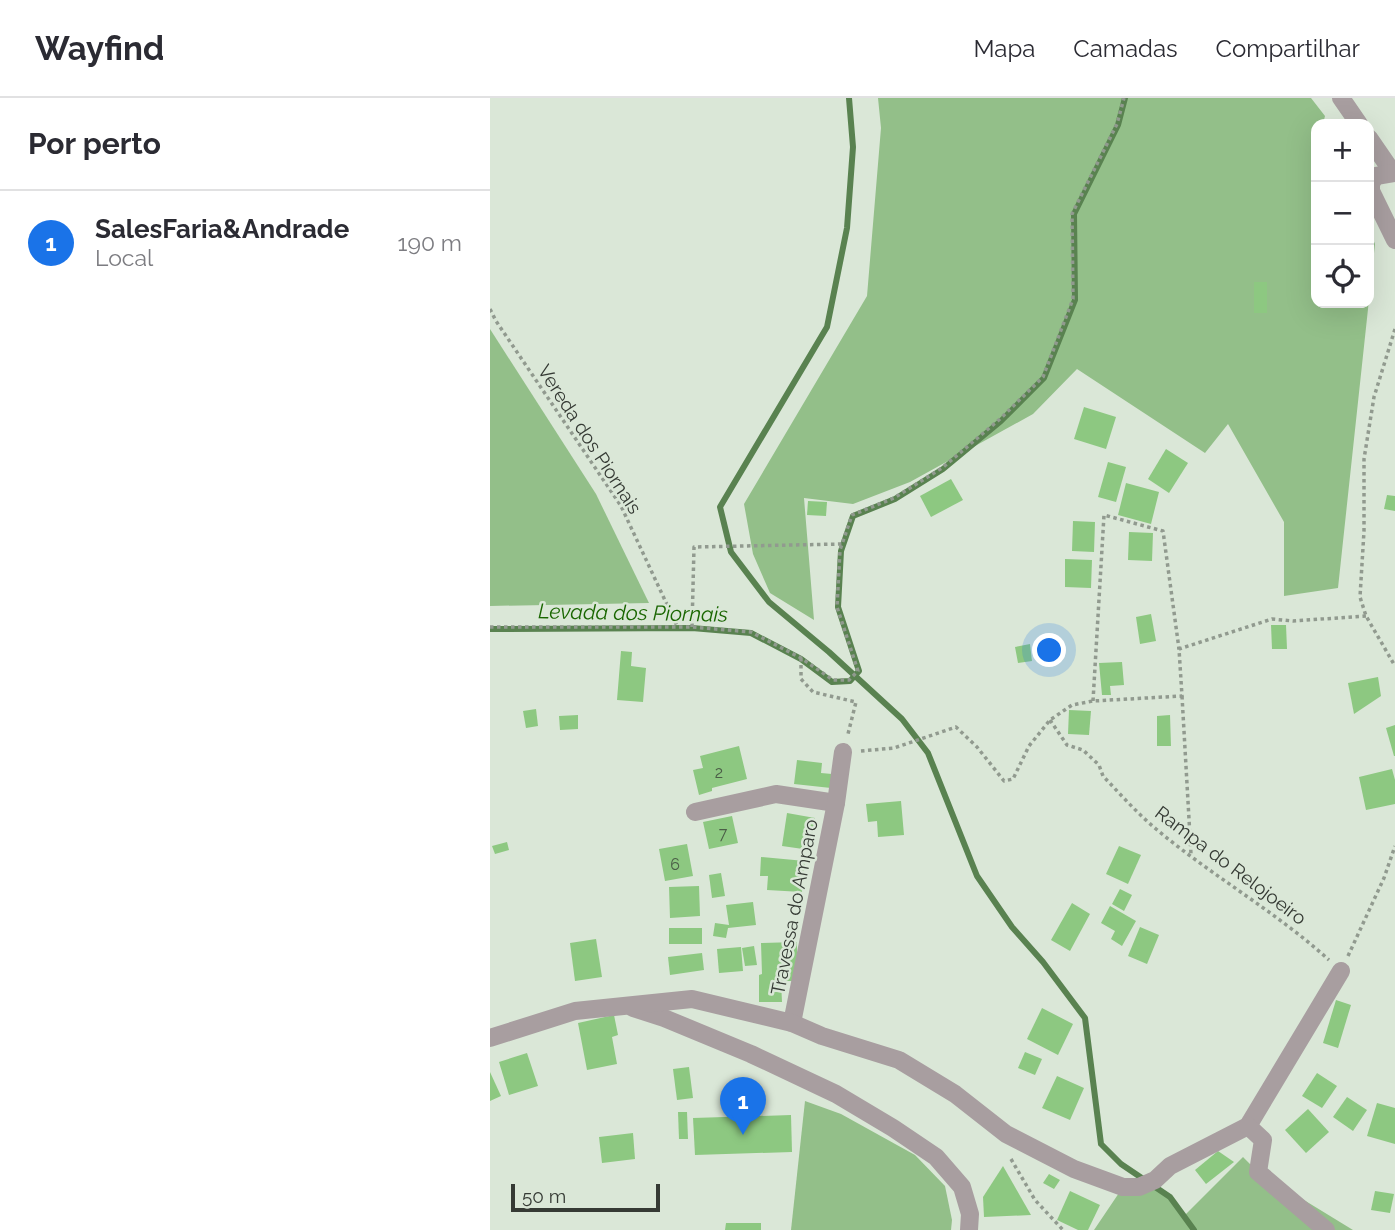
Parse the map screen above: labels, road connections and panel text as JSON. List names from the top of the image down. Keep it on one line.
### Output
{"streets":{"street":["Travessa do Amparo"],"path":["Vereda dos Piornais","Rampa do Relojoeiro"]},"water":["Levada dos Piornais"],"house_numbers":["2","7","6"],"scale_bar":"50 m","page":{"header":"Wayfind","nav":["Mapa","Camadas","Compartilhar"],"heading":"Por perto","map_buttons":["+","−"],"list":[{"mark":"1","name":"SalesFaria&Andrade","note":"Local","value":"190 m"}],"pins":"1","scale":"50 m"}}
